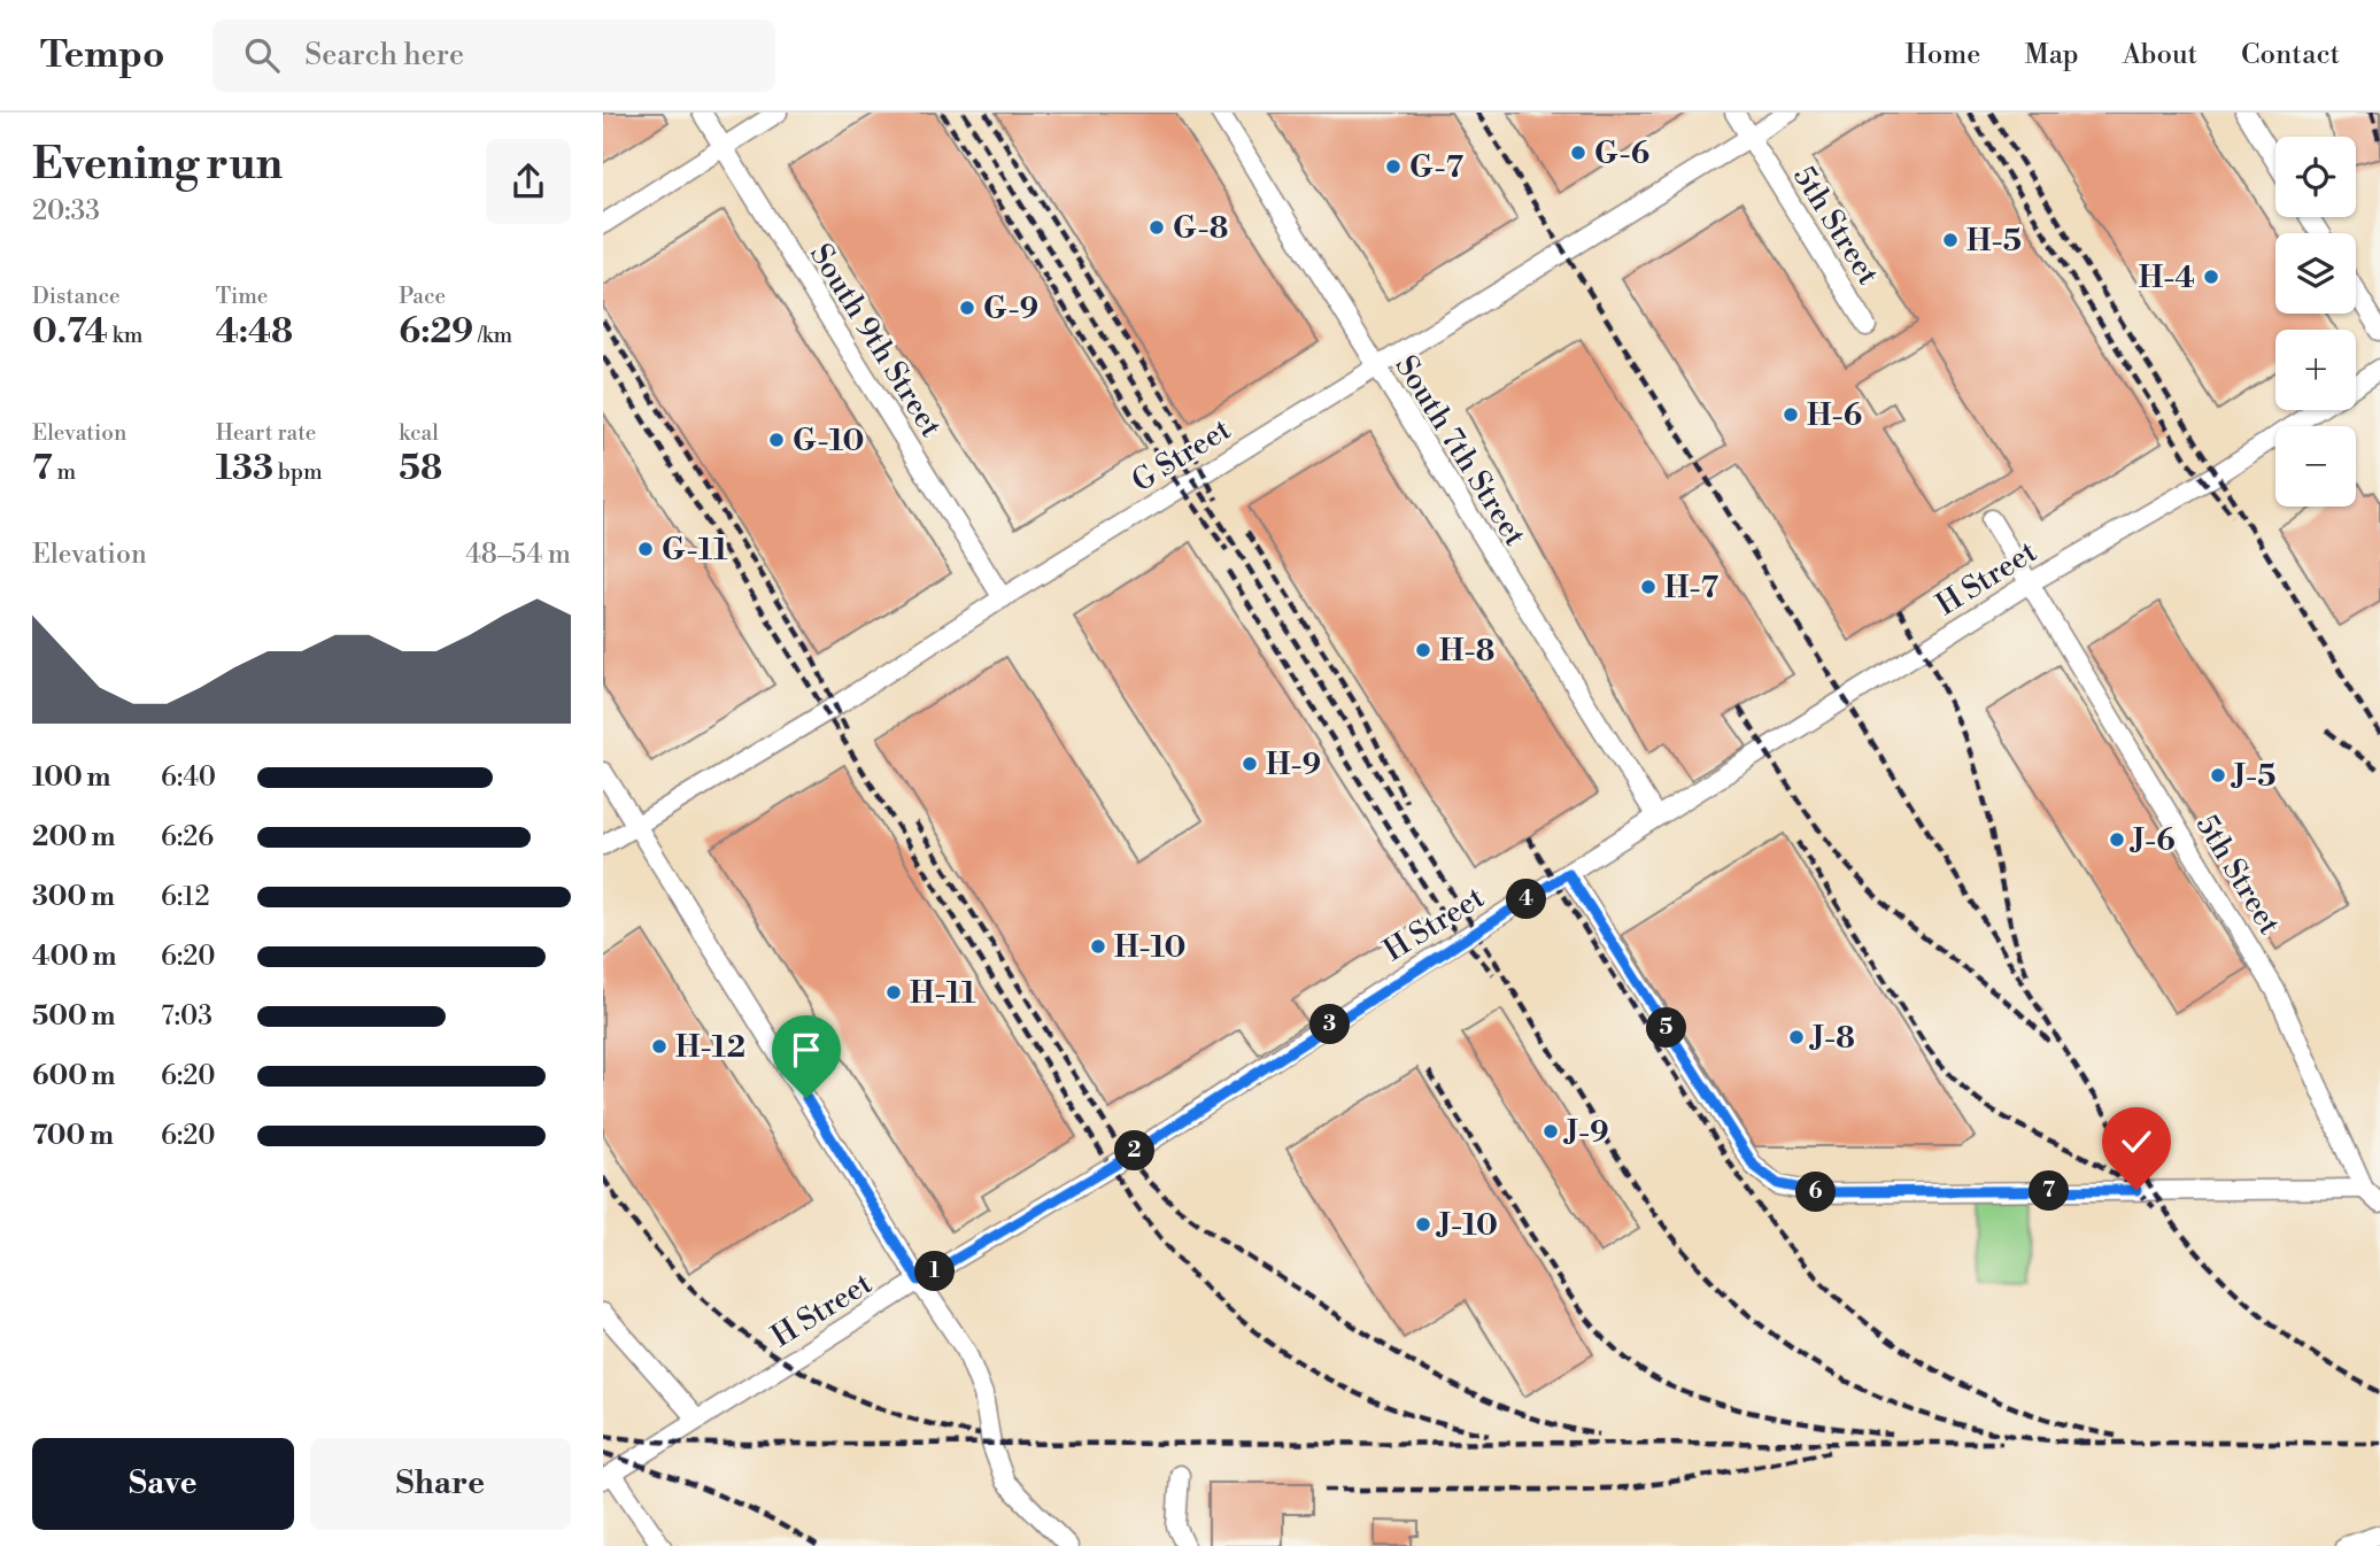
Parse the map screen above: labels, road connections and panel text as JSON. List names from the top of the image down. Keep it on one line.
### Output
{"streets":{"lane":["5th Street","South 9th Street","South 7th Street","G Street","H Street"]},"crossings":[["5th Street","G Street"],["5th Street","H Street"],["South 9th Street","G Street"],["South 7th Street","G Street"],["South 7th Street","H Street"]],"places":["G-6","G-7","G-8","H-5","H-4","G-9","H-6","G-10","G-11","H-7","H-8","H-9","J-5","J-6","H-10","H-11","J-8","H-12","J-9","J-10"],"page":{"header":"Tempo","search":"Search here","nav":["Home","Map","About","Contact"],"heading":["Evening run","20:33"],"map_buttons":["+","−"],"stats":[["Distance","0.74 km"],["Time","4:48"],["Pace","6:29 /km"],["Elevation","7 m"],["Heart rate","133 bpm"],["kcal","58"]],"chart":["Elevation","48–54 m"],"list":[{"name":"100 m","note":"6:40"},{"name":"200 m","note":"6:26"},{"name":"300 m","note":"6:12"},{"name":"400 m","note":"6:20"},{"name":"500 m","note":"7:03"},{"name":"600 m","note":"6:20"},{"name":"700 m","note":"6:20"}],"pins":["4","3","5","2","7","6","1"],"buttons":["Save","Share"]}}
